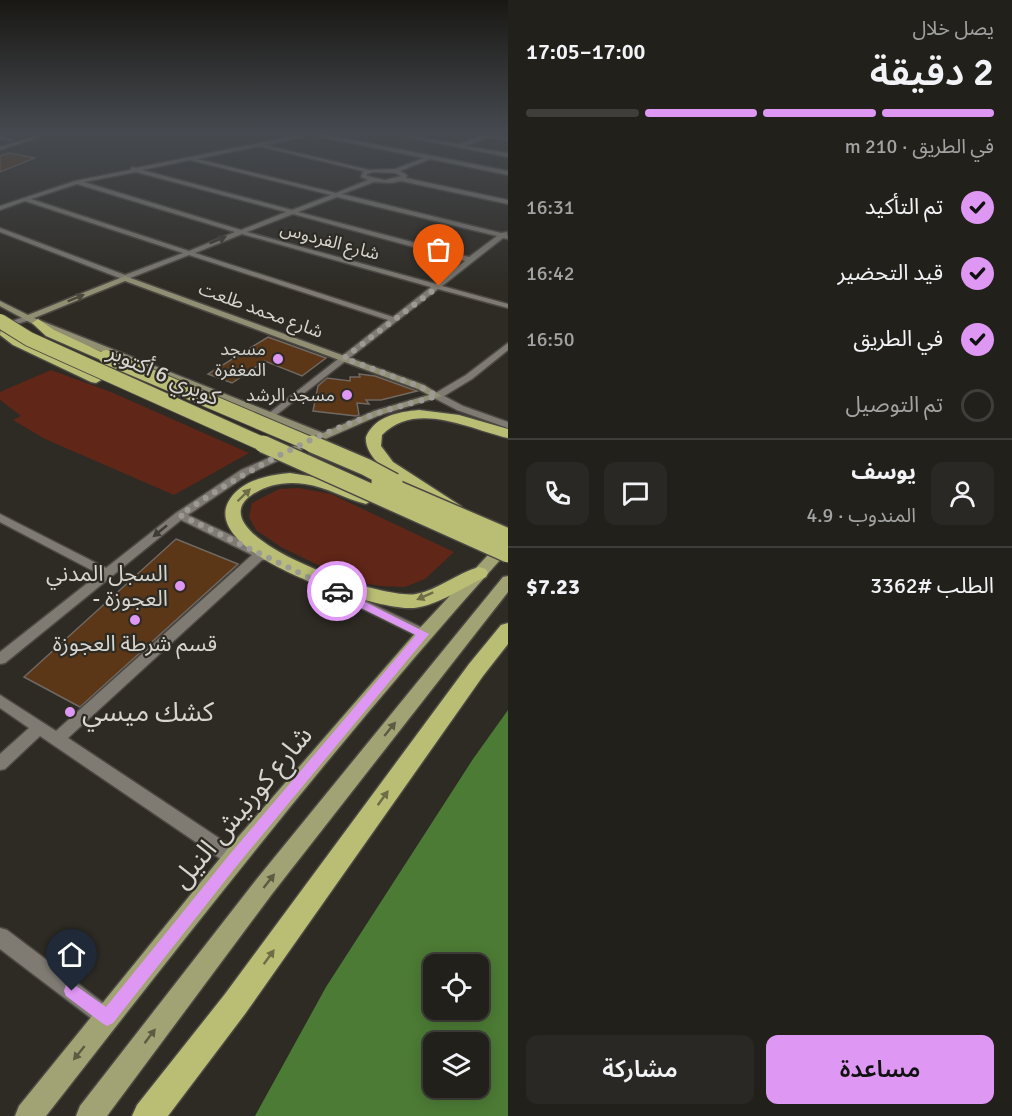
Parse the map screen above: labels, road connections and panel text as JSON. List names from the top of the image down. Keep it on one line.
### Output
{"streets":{"highway":["كوبري 6 أكتوبر"],"main road":["شارع كورنيش النيل"],"street":["شارع الفردوس","شارع محمد طلعت"]},"places":["مسجد المغفرة","مسجد الرشد","السجل المدني - العجوزة","قسم شرطة العجوزة","كشك ميسي"],"page":{"heading":["2 دقيقة","يصل خلال","17:00–17:05"],"panel":["يوسف","المندوب · 4.9","الطلب #3362","$7.23"],"bar":"في الطريق · 210 m","list":[["تم التأكيد","16:31"],["قيد التحضير","16:42"],["في الطريق","16:50"],"تم التوصيل"],"buttons":["مساعدة","مشاركة"]}}
